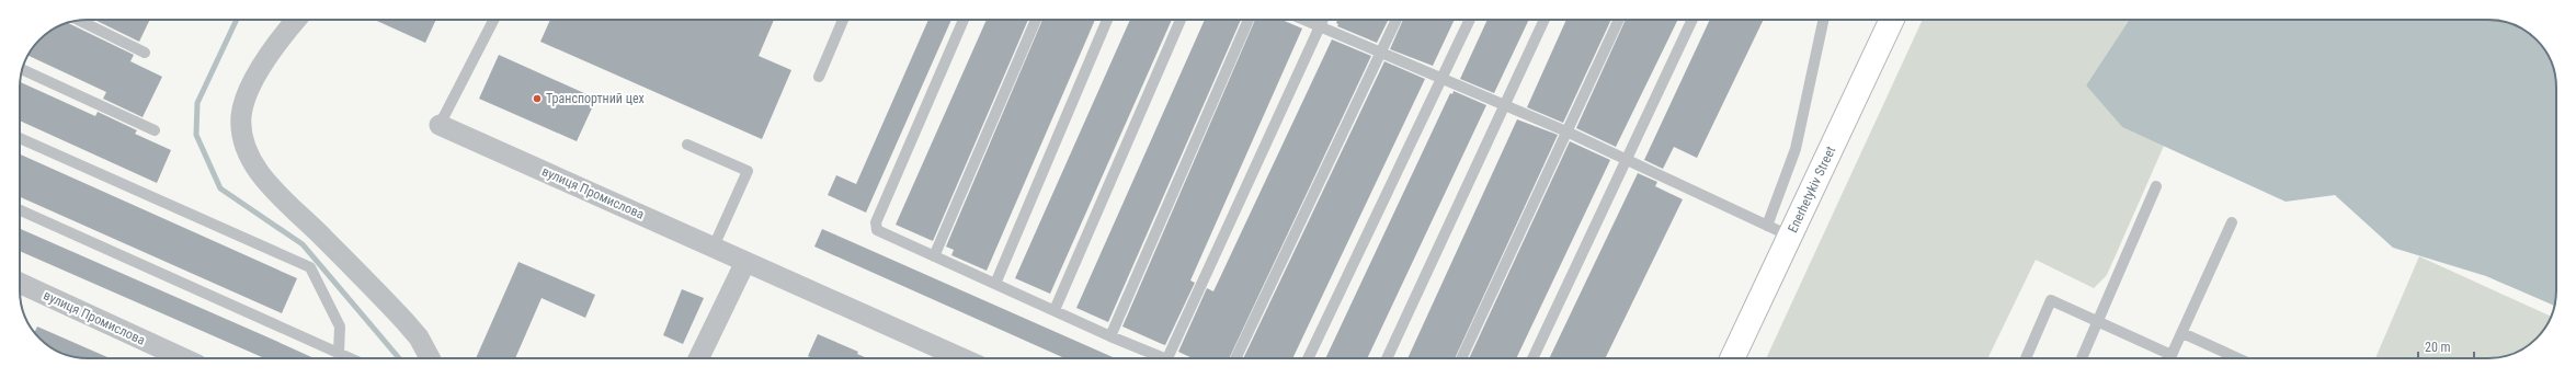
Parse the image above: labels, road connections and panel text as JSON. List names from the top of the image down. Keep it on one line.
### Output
{"streets":{"main road":["Enerhetykiv Street"],"street":["вулиця Промислова"]},"places":["Транспортний цех"],"scale_bar":"20 m"}
